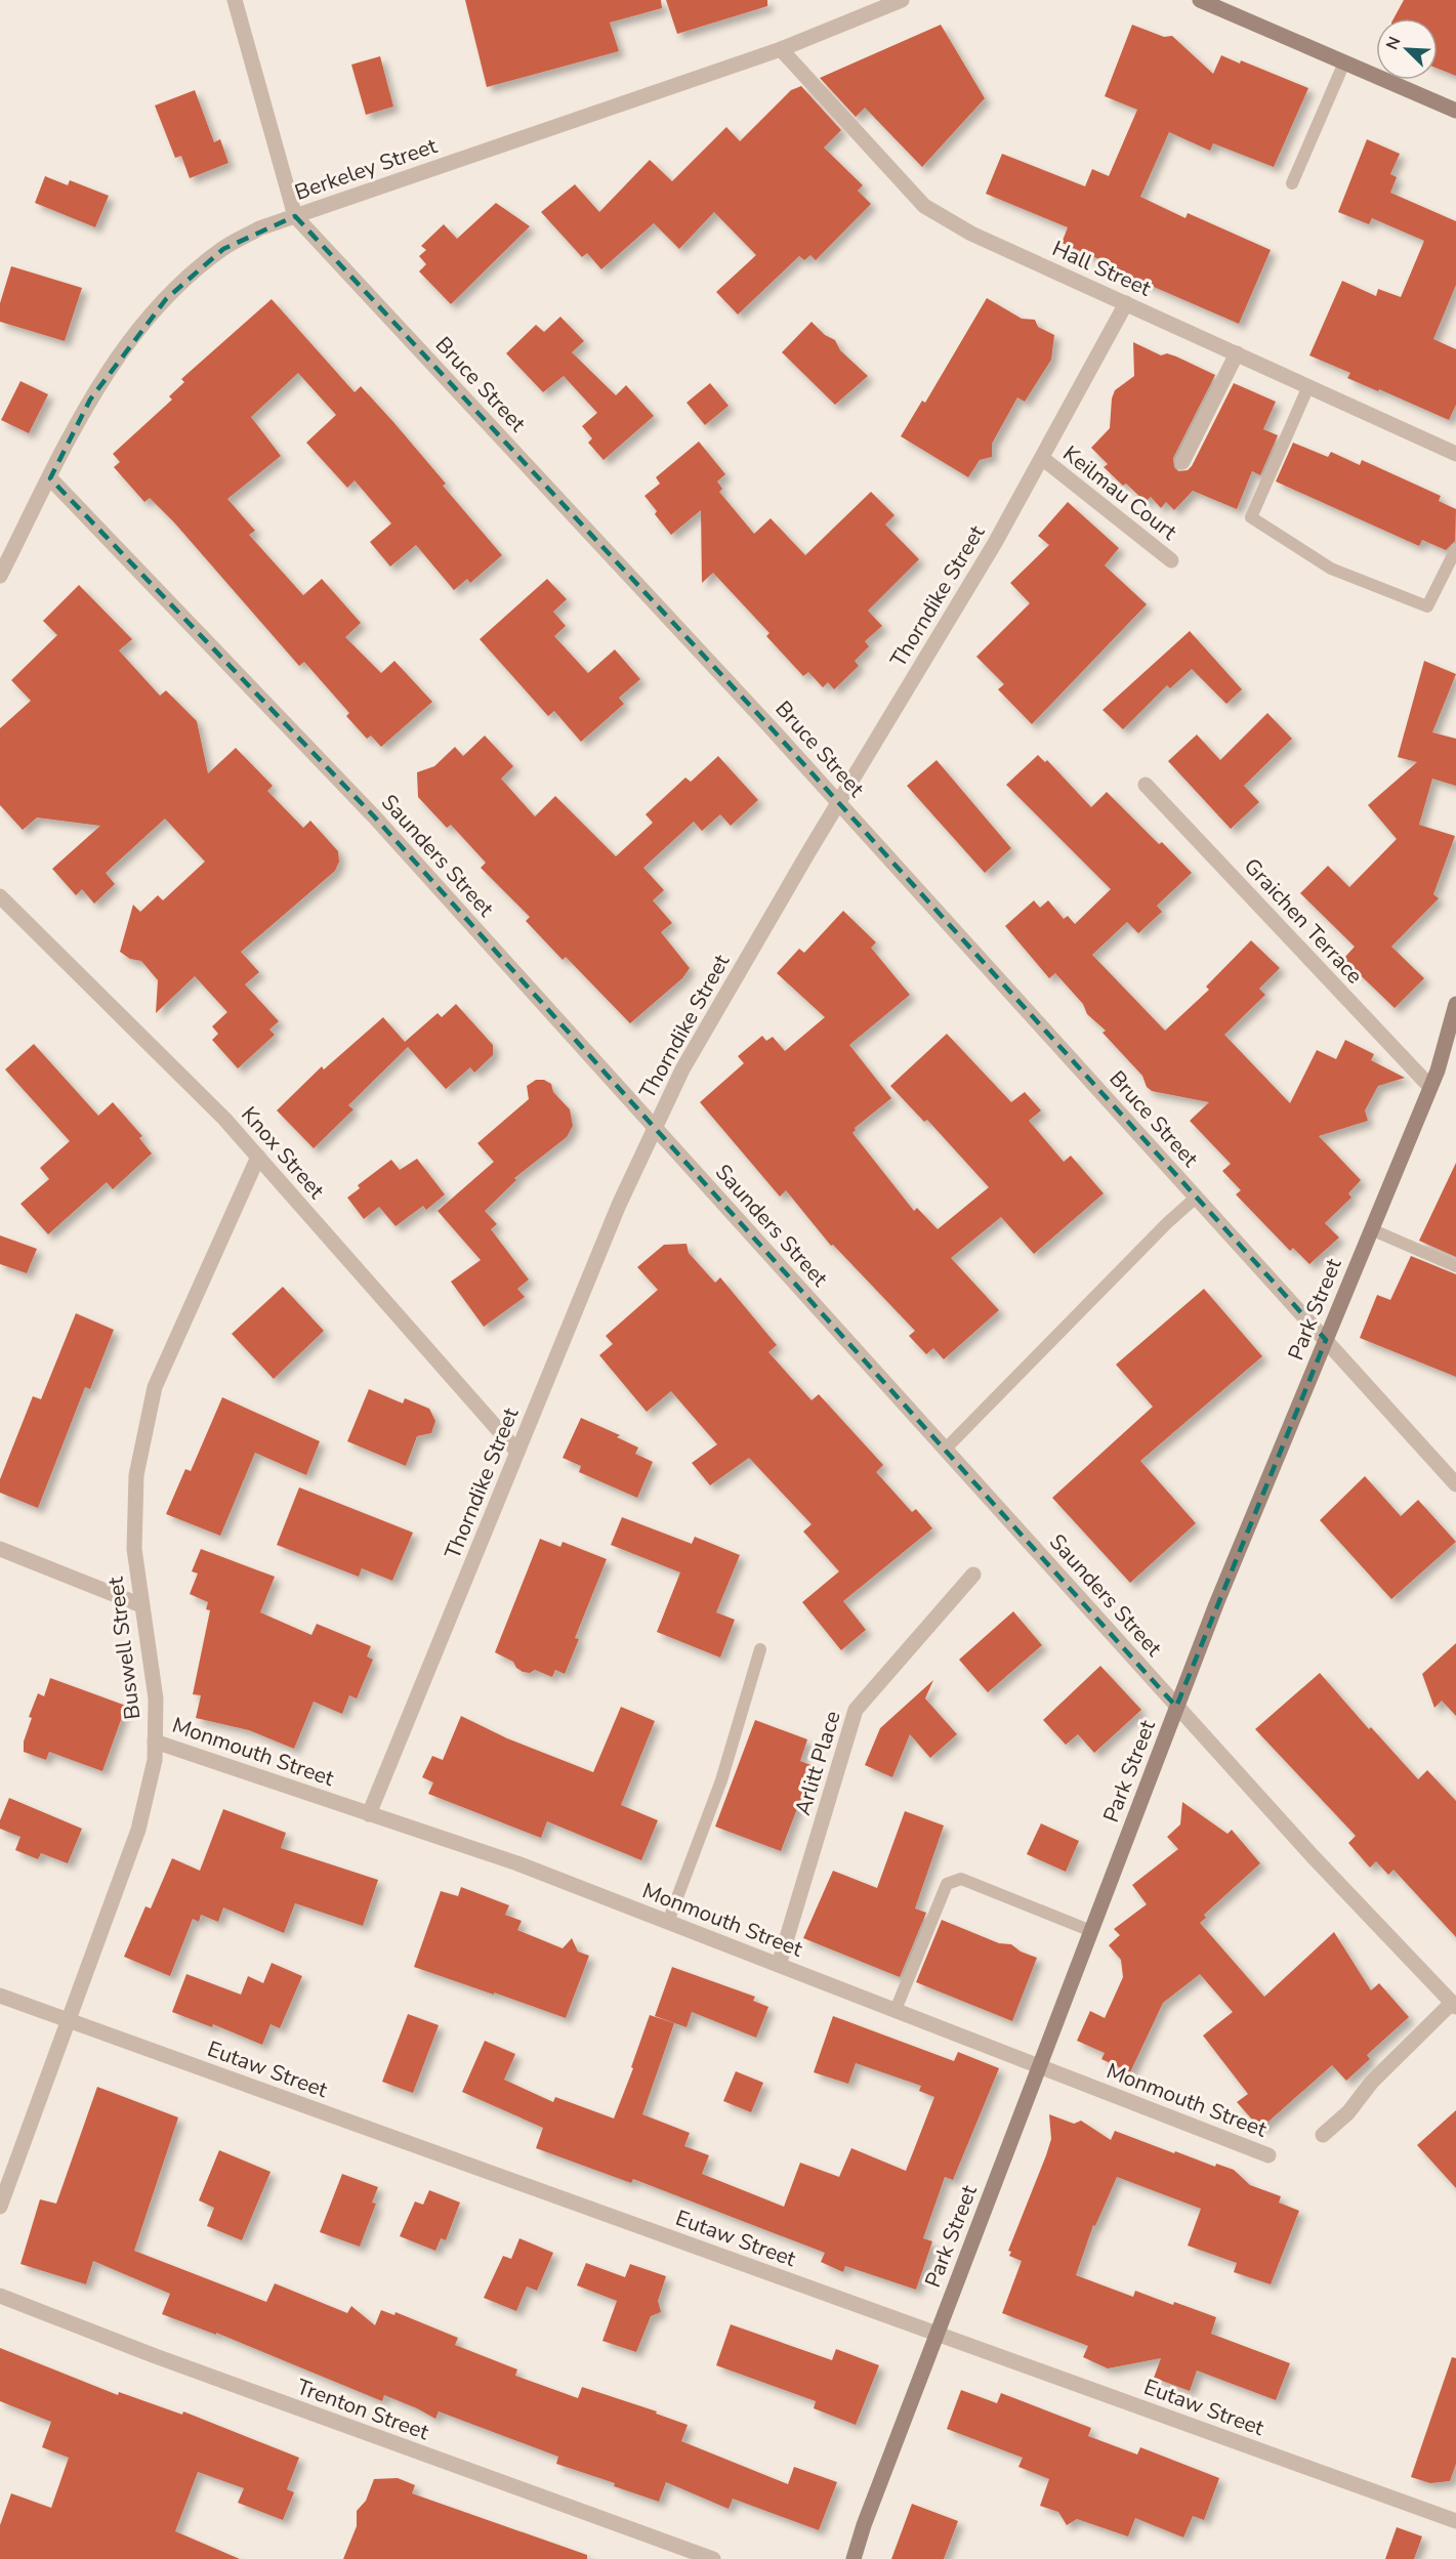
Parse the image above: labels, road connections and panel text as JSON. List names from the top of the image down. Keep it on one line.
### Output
{"streets":{"main road":["Park Street"],"street":["Berkeley Street","Hall Street","Bruce Street","Keilmau Court","Thorndike Street","Saunders Street","Graichen Terrace","Knox Street","Buswell Street","Monmouth Street","Arlitt Place","Eutaw Street","Trenton Street"]},"crossings":[["Berkeley Street","Hall Street"],["Berkeley Street","Bruce Street"],["Berkeley Street","Saunders Street"],["Hall Street","Thorndike Street"],["Bruce Street","Thorndike Street"],["Bruce Street","Park Street"],["Keilmau Court","Thorndike Street"],["Thorndike Street","Saunders Street"],["Thorndike Street","Knox Street"],["Thorndike Street","Monmouth Street"],["Saunders Street","Park Street"],["Graichen Terrace","Park Street"],["Knox Street","Buswell Street"],["Park Street","Monmouth Street"],["Park Street","Eutaw Street"],["Buswell Street","Monmouth Street"],["Buswell Street","Eutaw Street"],["Monmouth Street","Arlitt Place"]],"north":"top left"}
